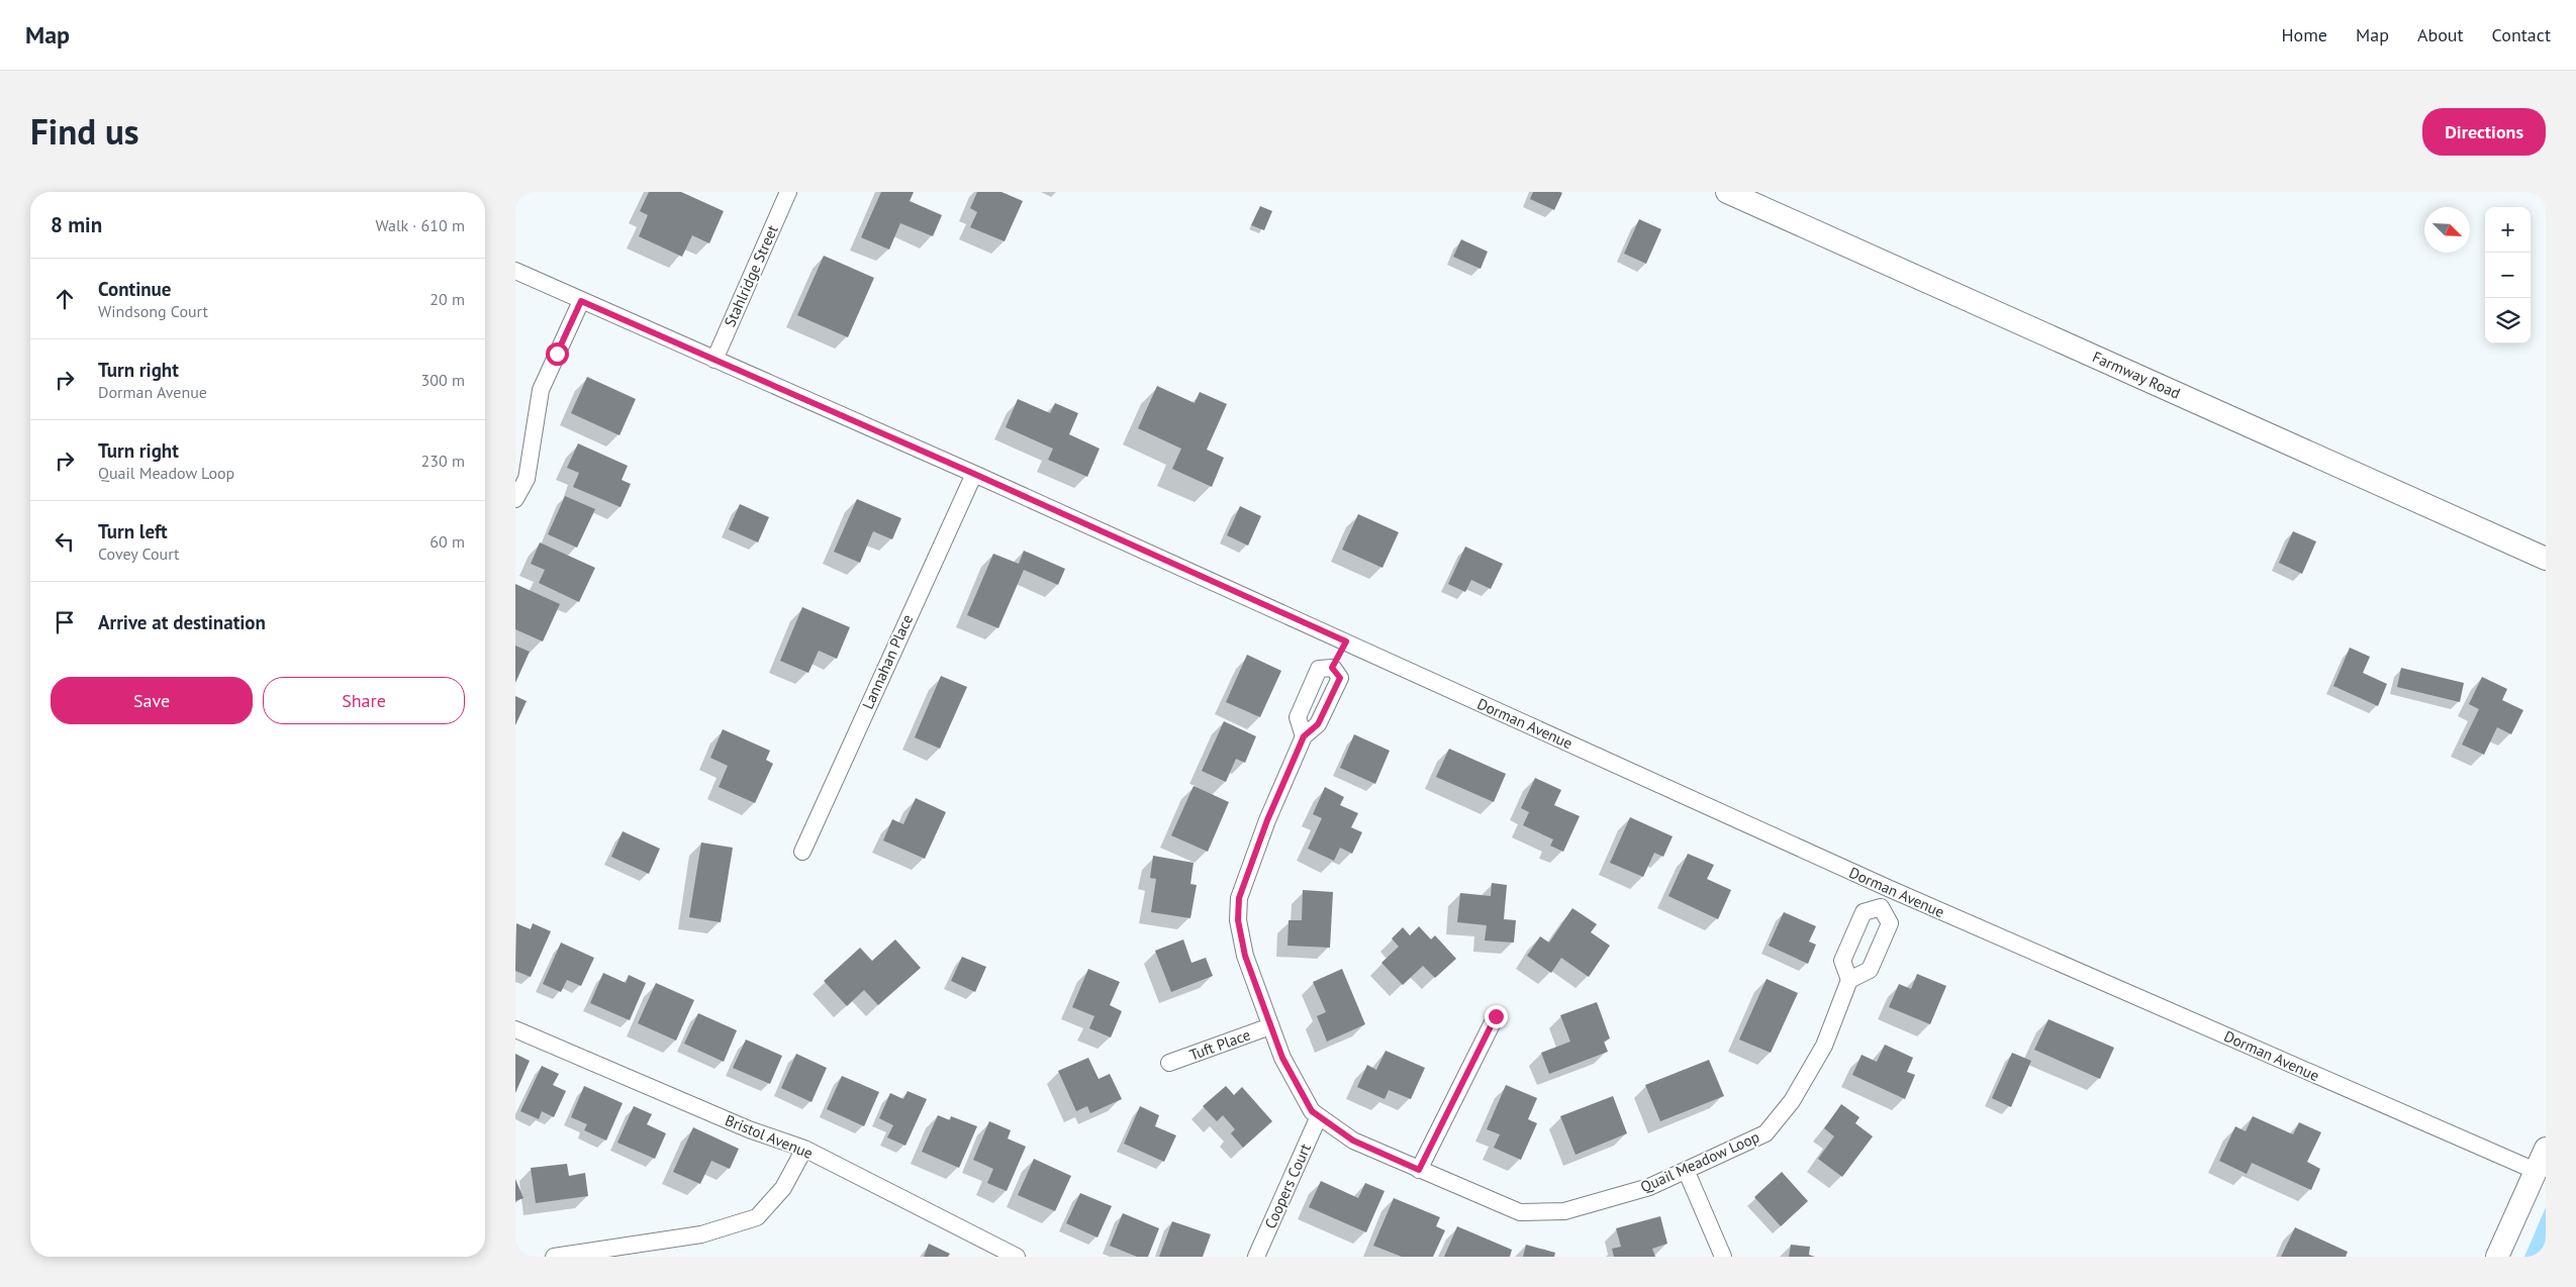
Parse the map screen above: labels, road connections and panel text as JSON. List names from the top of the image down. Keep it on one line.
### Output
{"streets":{"main road":["Farmway Road"],"street":["Stahlridge Street","Lannahan Place","Dorman Avenue","Tuft Place","Bristol Avenue","Quail Meadow Loop","Coopers Court"]},"crossings":[["Stahlridge Street","Dorman Avenue"],["Lannahan Place","Dorman Avenue"],["Tuft Place","Quail Meadow Loop"],["Quail Meadow Loop","Coopers Court"]],"north":"bottom right","page":{"header":"Map","nav":["Home","Map","About","Contact"],"title":"Find us","buttons":["Directions",["Save","Share"]],"heading":["8 min","Walk · 610 m"],"map_buttons":["+","−"],"list":[["Continue","Windsong Court","20 m"],["Turn right","Dorman Avenue","300 m"],["Turn right","Quail Meadow Loop","230 m"],["Turn left","Covey Court","60 m"],"Arrive at destination"]}}
